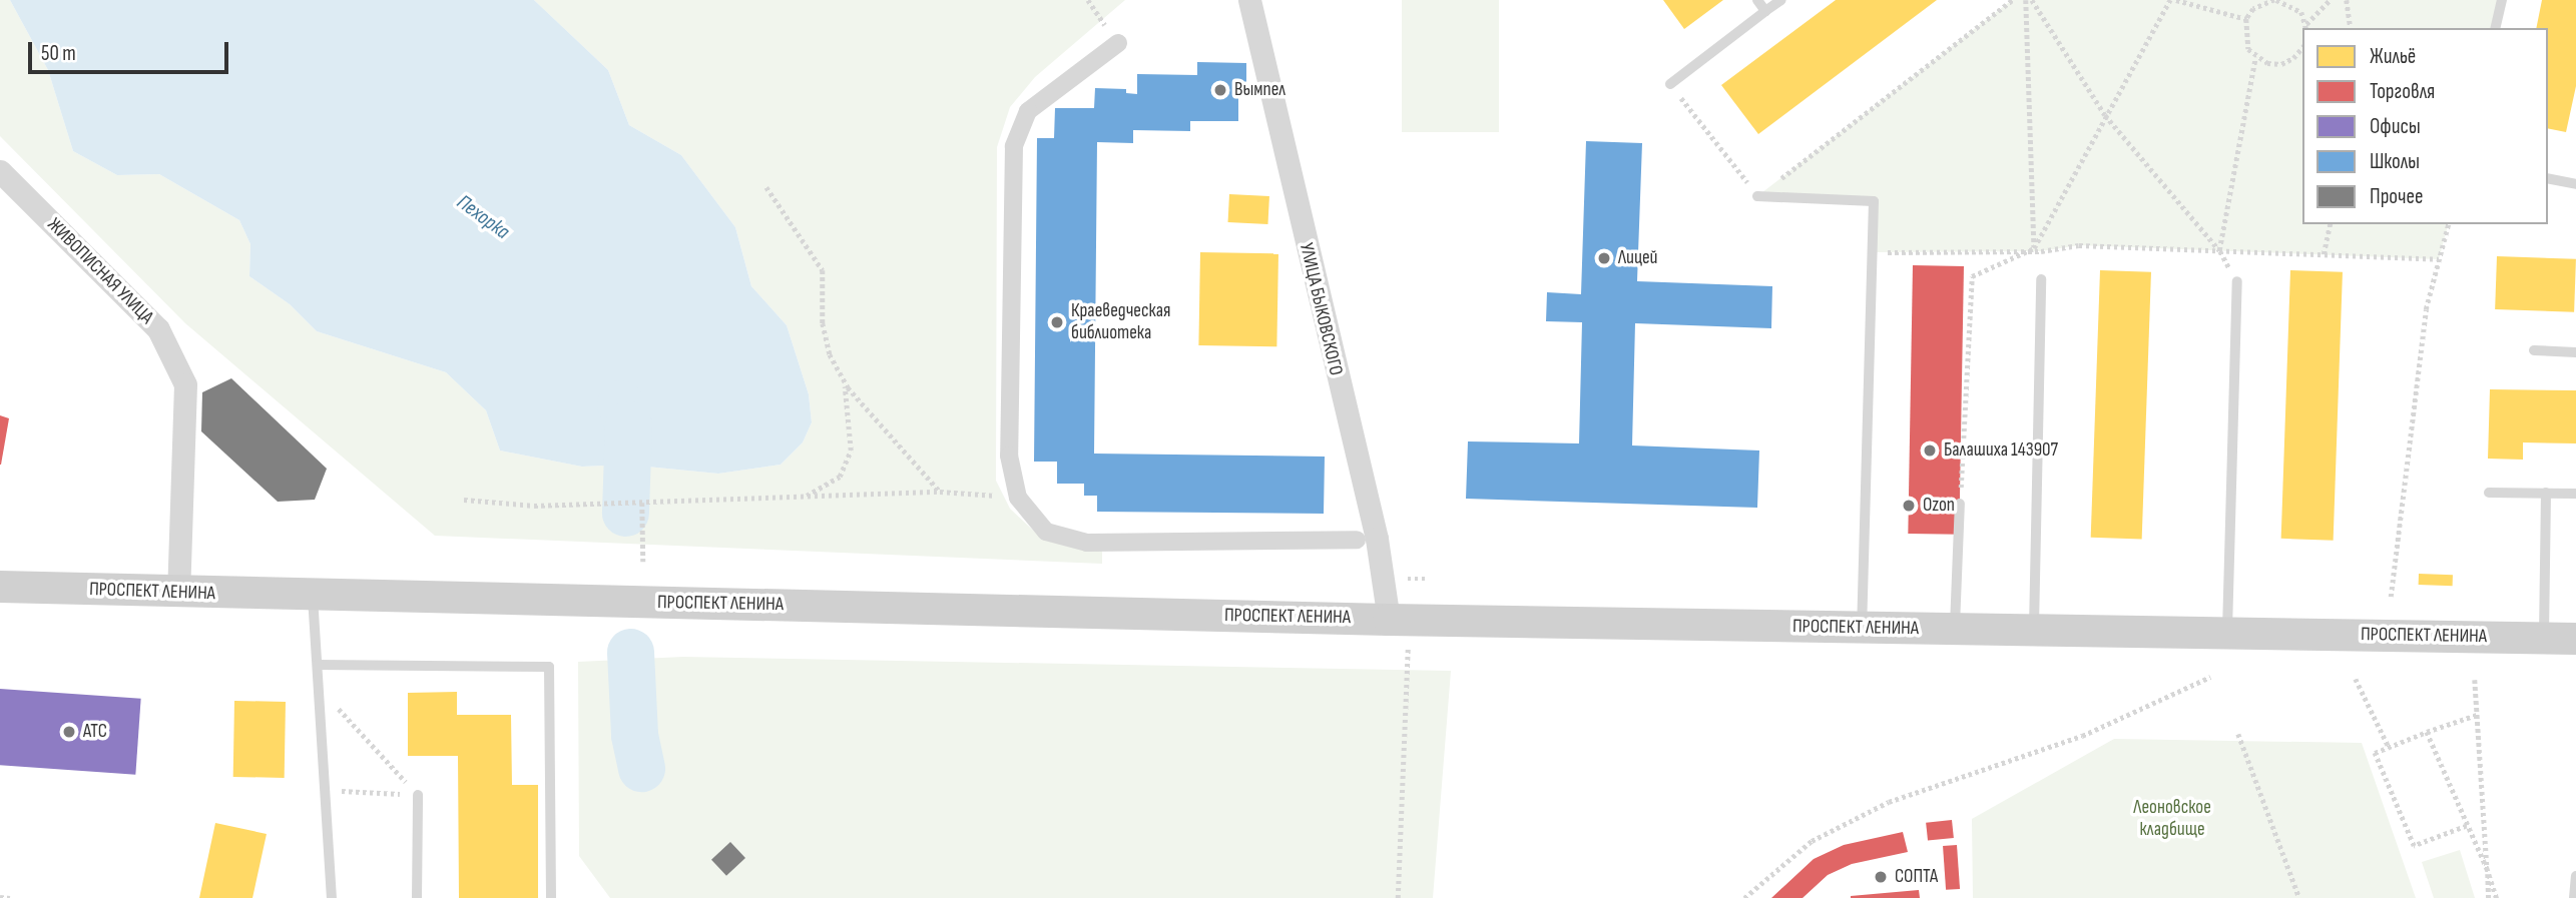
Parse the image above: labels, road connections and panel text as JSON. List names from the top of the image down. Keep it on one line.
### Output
{"streets":{"main road":["ПРОСПЕКТ ЛЕНИНА"],"street":["ЖИВОПИСНАЯ УЛИЦА","УЛИЦА БЫКОВСКОГО"]},"crossings":[["ЖИВОПИСНАЯ УЛИЦА","ПРОСПЕКТ ЛЕНИНА"],["УЛИЦА БЫКОВСКОГО","ПРОСПЕКТ ЛЕНИНА"]],"water":["Пехорка"],"parks":["Леоновское кладбище"],"places":["Вымпел","Лицей","Краеведческая библиотека","Балашиха 143907","Ozon","АТС","СОПТА"],"legend":["Жильё","Торговля","Офисы","Школы","Прочее"],"scale_bar":"50 m"}
